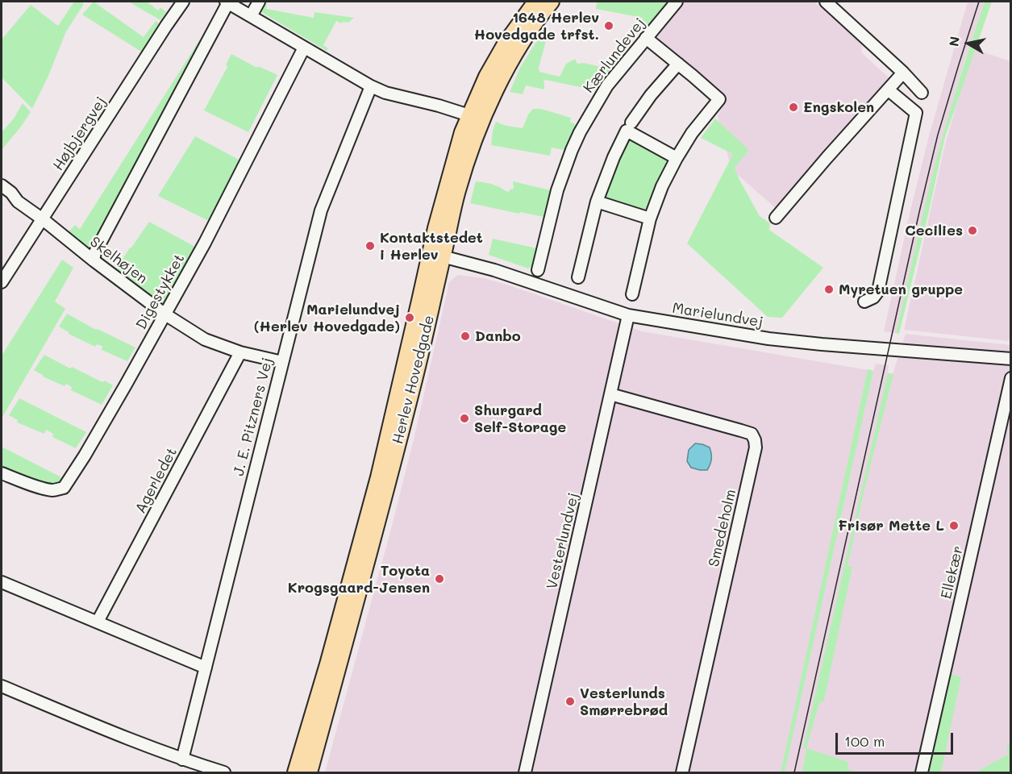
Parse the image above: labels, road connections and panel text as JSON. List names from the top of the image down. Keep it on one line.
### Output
{"streets":{"main road":["Herlev Hovedgade"],"street":["Kærlundevej","Højbjergvej","Skelhøjen","Digestykket","Marielundvej","J. E. Pitzners Vej","Agerledet","Smedeholm","Vesterlundvej","Ellekær"]},"crossings":[["Højbjergvej","Skelhøjen"],["Skelhøjen","Digestykket"],["Skelhøjen","J. E. Pitzners Vej"],["Skelhøjen","Agerledet"],["Marielundvej","Herlev Hovedgade"],["Marielundvej","Vesterlundvej"],["Smedeholm","Vesterlundvej"]],"places":["1648 Herlev Hovedgade trfst.","Engskolen","Cecilies","Kontaktstedet i Herlev","Myretuen gruppe","Marielundvej (Herlev Hovedgade)","Danbo","Shurgard Self-Storage","Frisør Mette L","Toyota Krogsgaard-Jensen","Vesterlunds Smørrebrød"],"scale_bar":"100 m","north":"left"}
